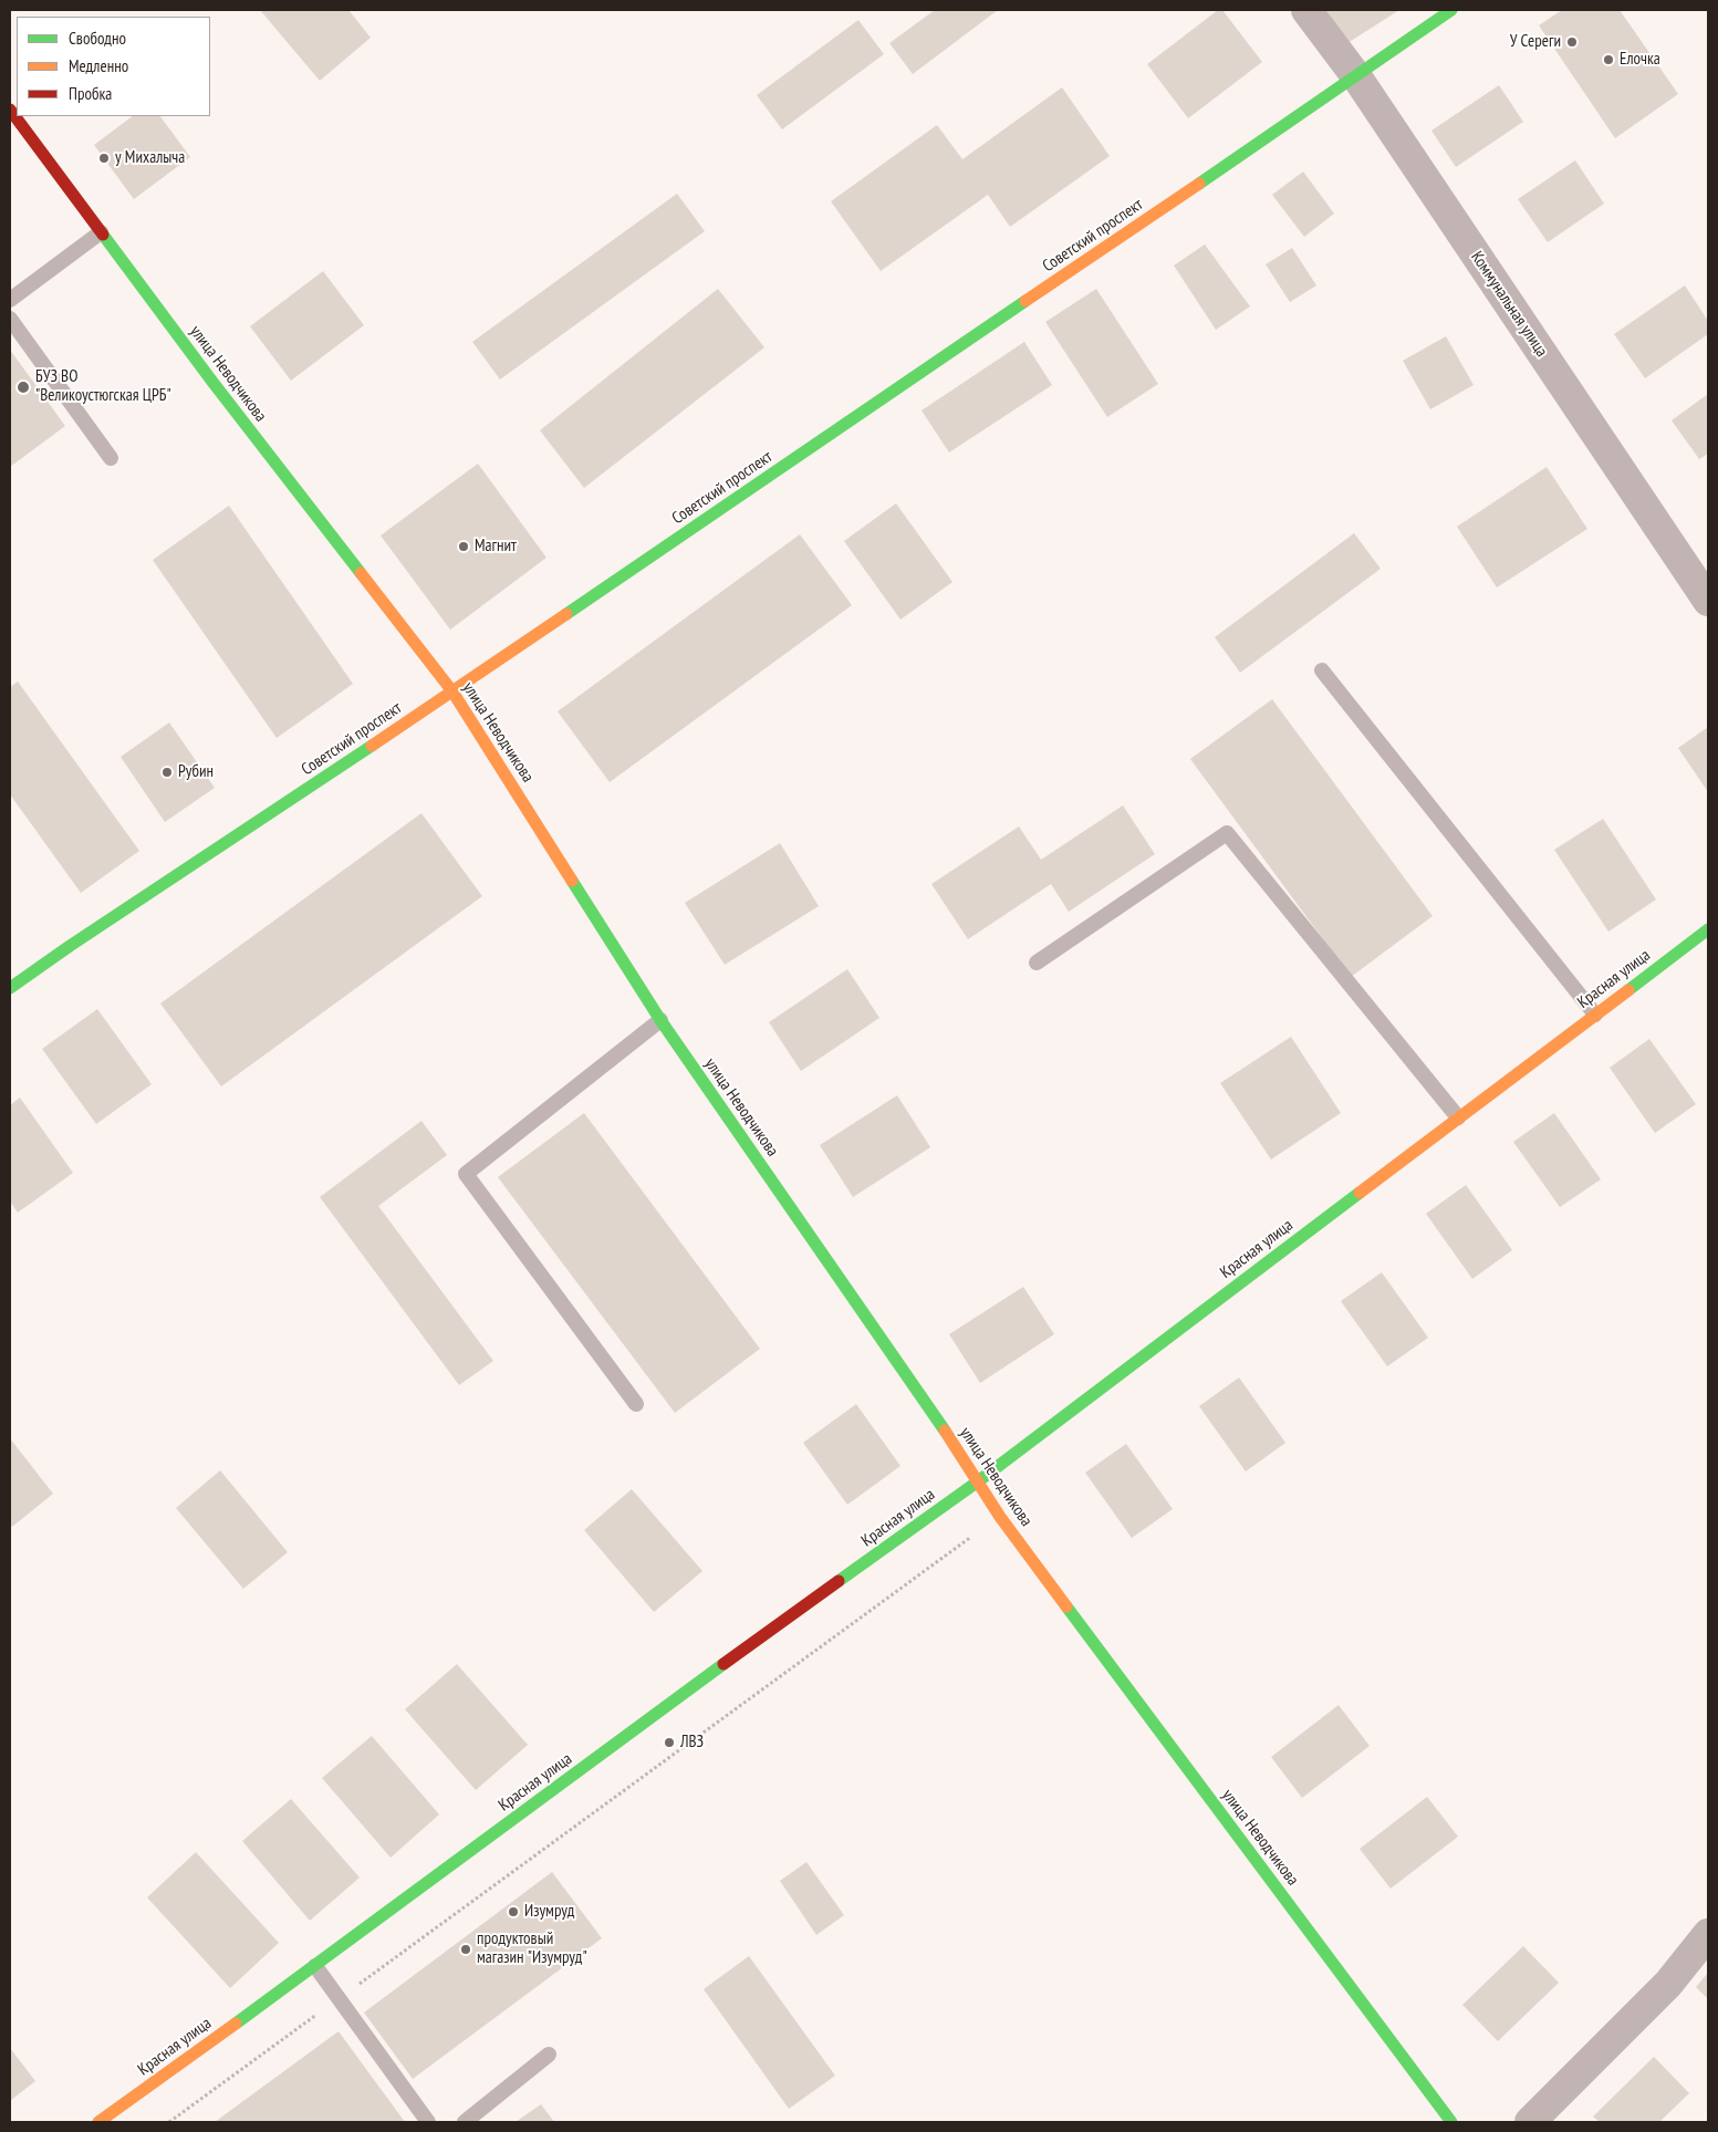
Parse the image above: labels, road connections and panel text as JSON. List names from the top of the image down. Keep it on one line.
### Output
{"streets":{"street":["Советский проспект","Коммунальная улица","улица Неводчикова","Красная улица"]},"crossings":[["Советский проспект","Коммунальная улица"],["Советский проспект","улица Неводчикова"],["улица Неводчикова","Красная улица"]],"places":["У Сереги","Елочка","у Михалыча","БУЗ ВО \"Великоустюгская ЦРБ\"","Магнит","Рубин","ЛВЗ","Изумруд","продуктовый магазин \"Изумруд\""],"legend":["Свободно","Медленно","Пробка"]}
